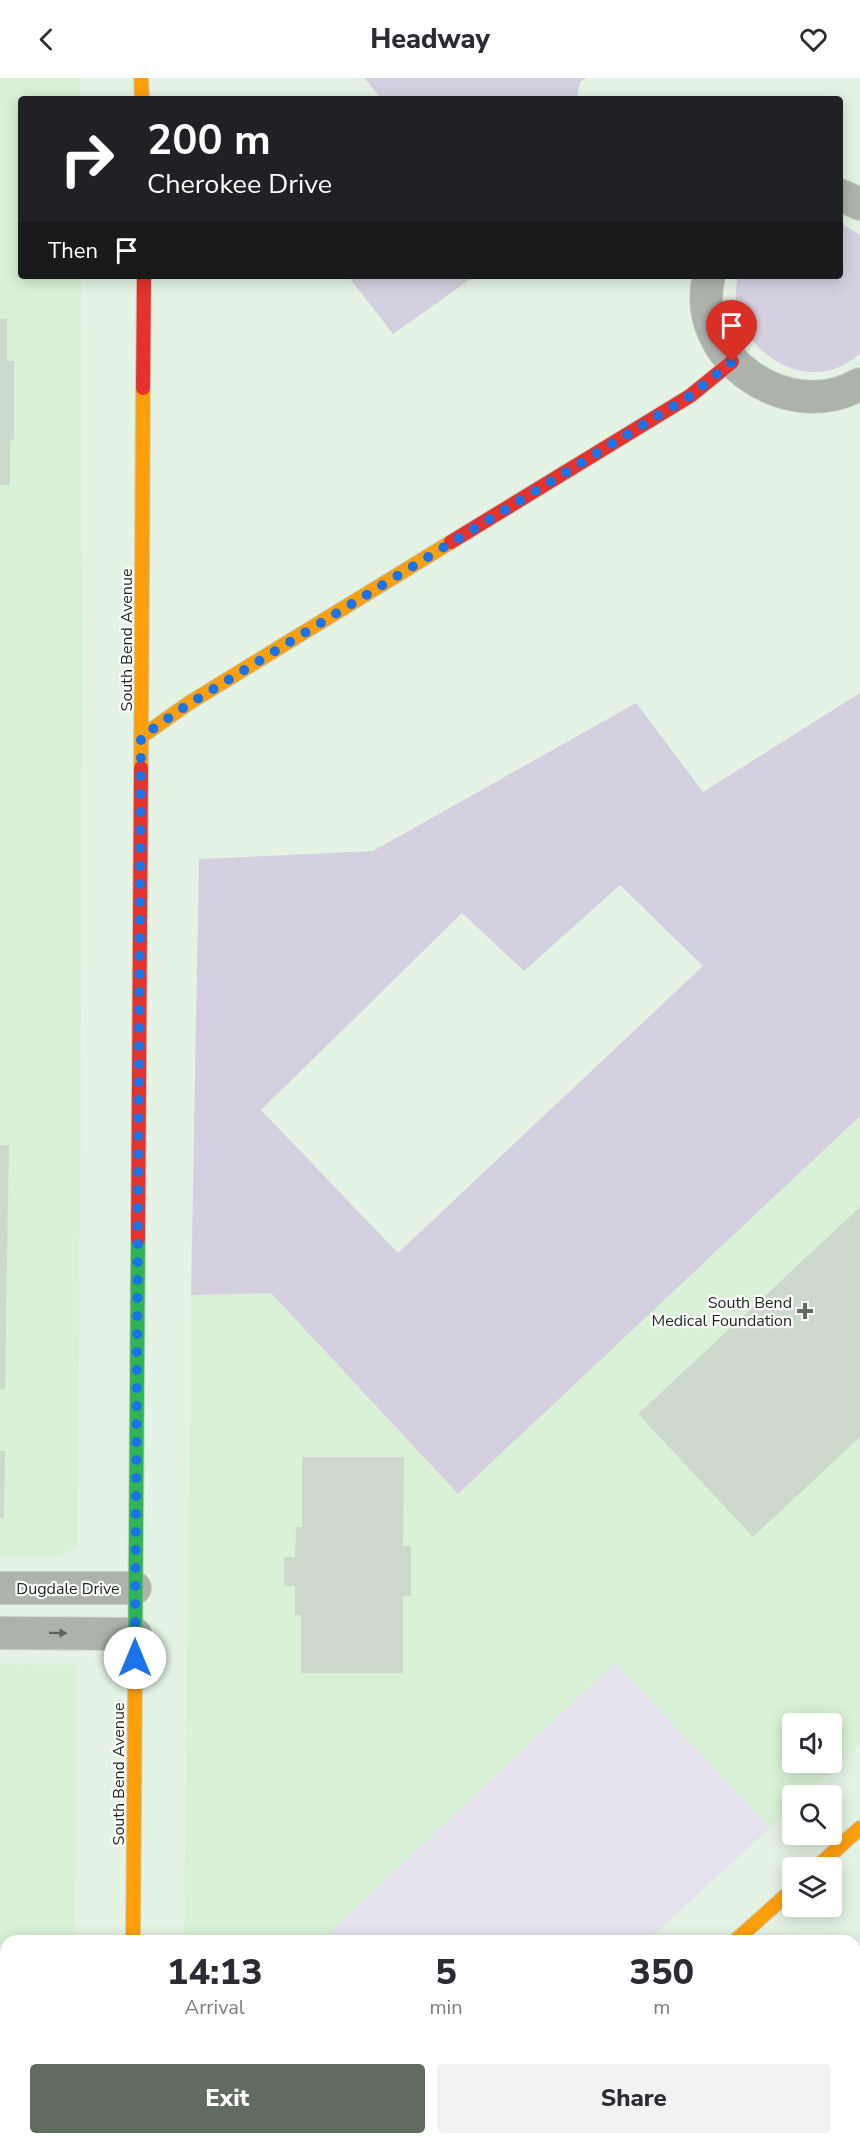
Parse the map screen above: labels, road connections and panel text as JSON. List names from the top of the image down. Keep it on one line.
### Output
{"streets":{"main road":["South Bend Avenue"],"street":["Dugdale Drive"]},"crossings":[["South Bend Avenue","Dugdale Drive"]],"places":{"health":["South Bend Medical Foundation"]},"page":{"header":"Headway","turn":["200 m","Cherokee Drive"],"then":"Then","eta":["14:13","Arrival","5","min","350","m"],"buttons":["Exit","Share"]}}
